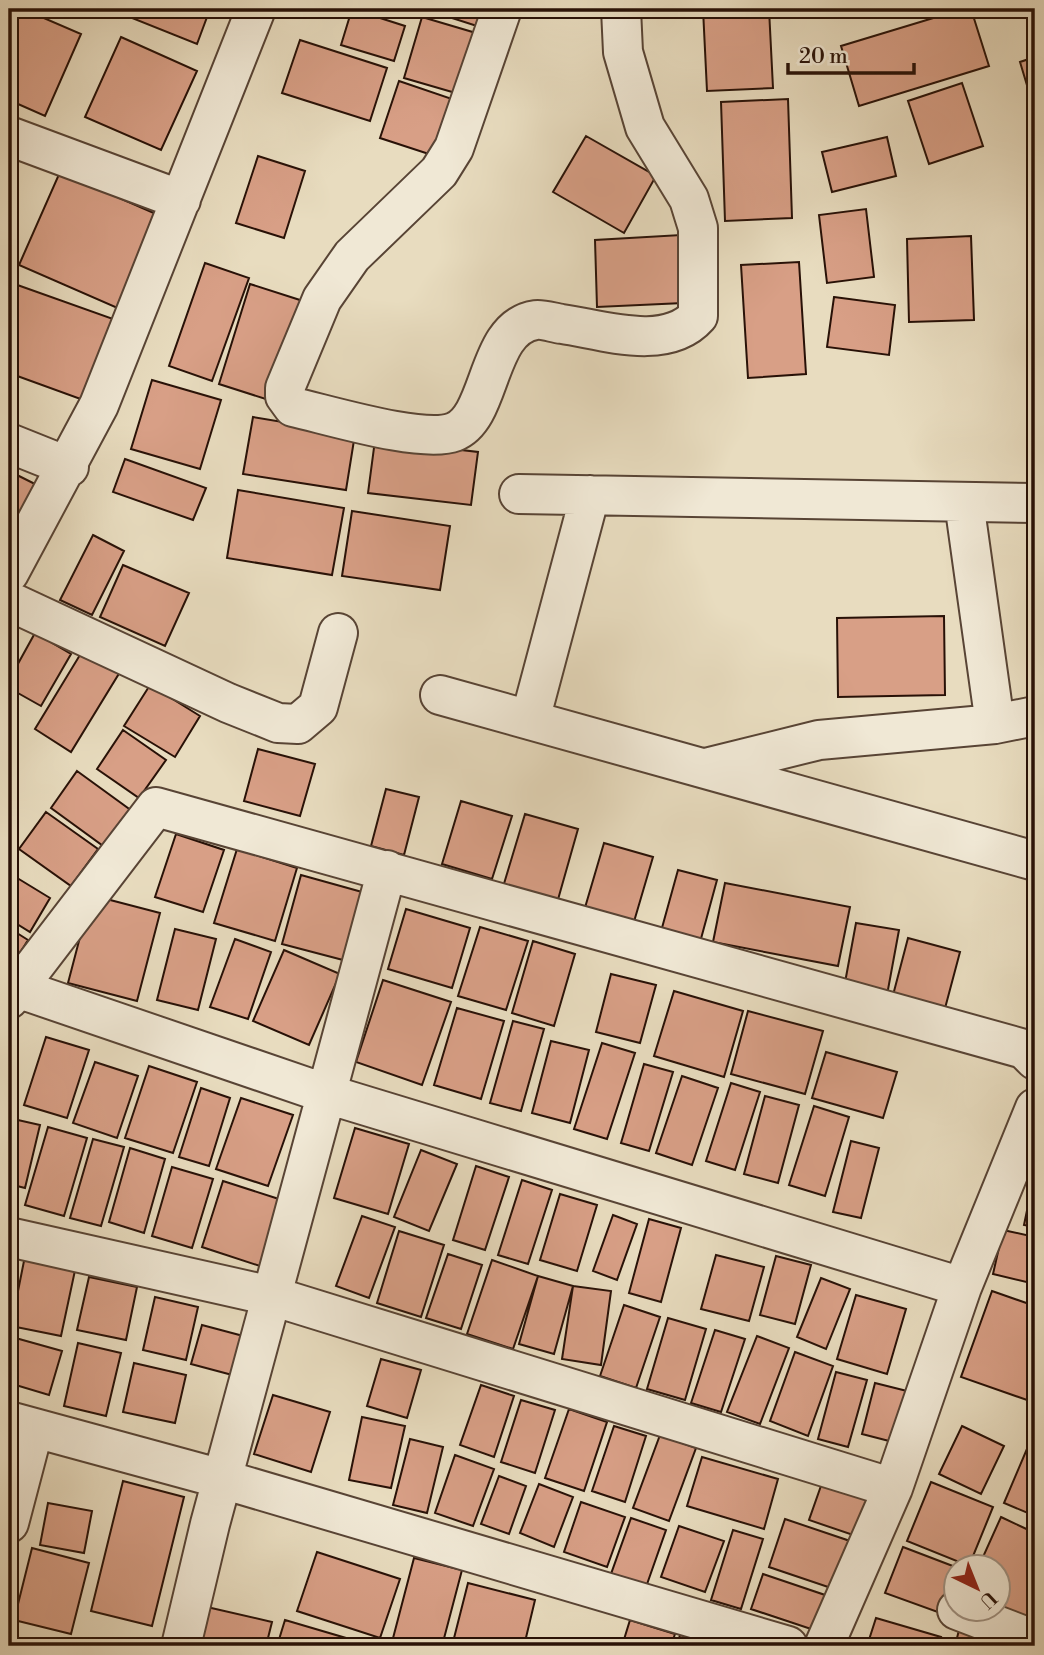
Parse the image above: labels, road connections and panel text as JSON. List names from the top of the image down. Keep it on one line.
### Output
{"scale_bar":"20 m","north":"bottom right"}
